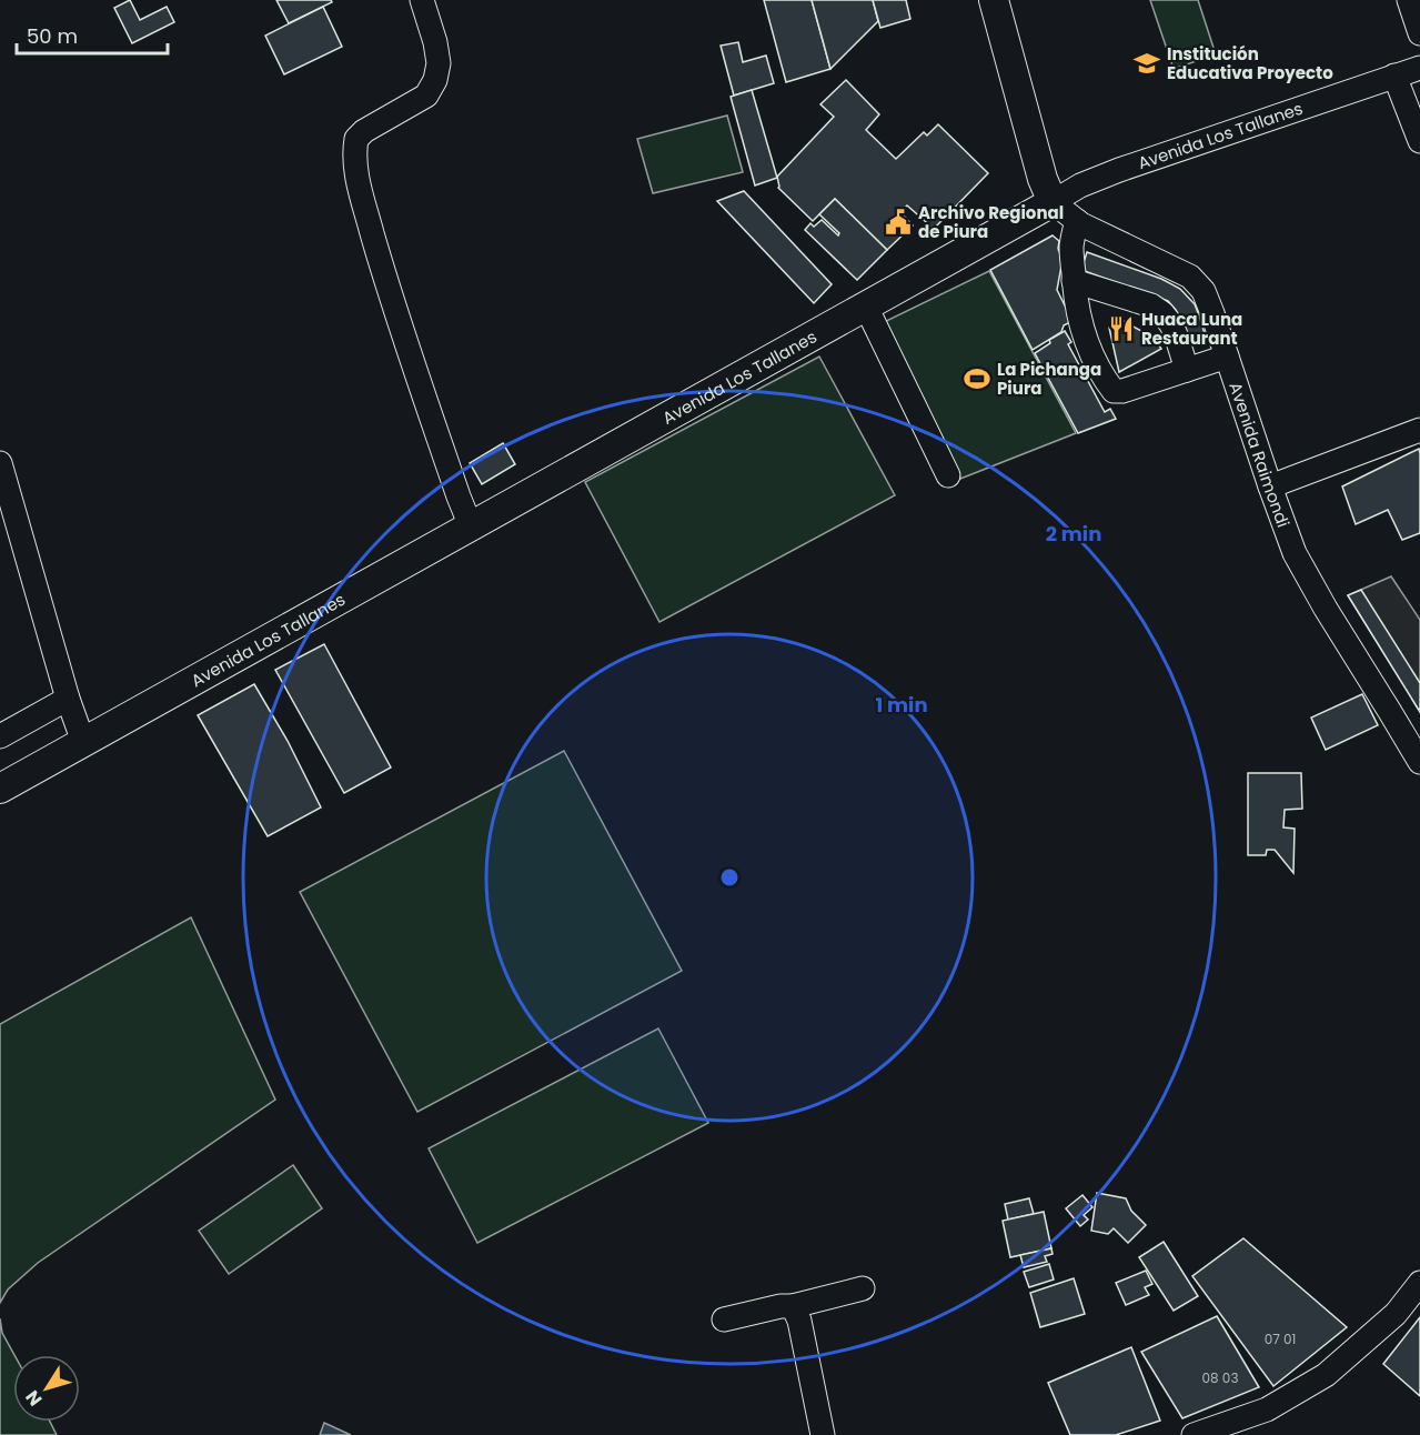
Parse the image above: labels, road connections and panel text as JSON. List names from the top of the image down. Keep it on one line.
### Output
{"streets":{"main road":["Avenida Los Tallanes"],"street":["Avenida Raimondi"]},"crossings":[["Avenida Los Tallanes","Avenida Raimondi"]],"places":{"school or university":["Institución Educativa Proyecto"],"public building":["Archivo Regional de Piura"],"restaurant":["Huaca Luna Restaurant"],"sports":["La Pichanga Piura"]},"house_numbers":["07 01","08 03"],"scale_bar":"50 m","north":"bottom left","rings":["2 min","1 min"]}
